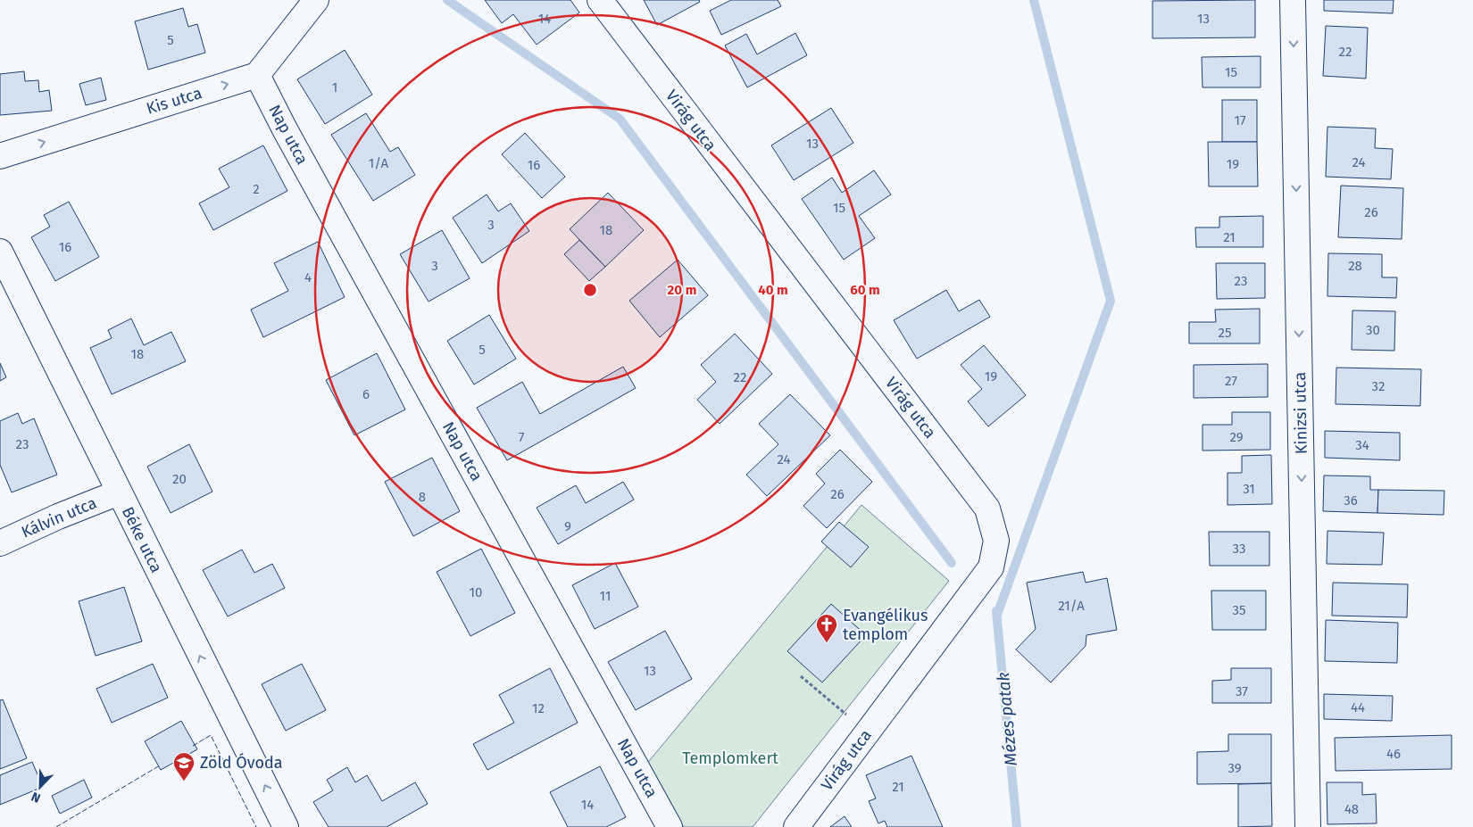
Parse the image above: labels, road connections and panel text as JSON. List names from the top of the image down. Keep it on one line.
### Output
{"streets":{"street":["Kis utca","Virág utca","Nap utca","Kinizsi utca","Kálvin utca","Béke utca"]},"crossings":[["Kis utca","Nap utca"],["Kálvin utca","Béke utca"]],"one_way":["Kis utca","Kinizsi utca","Béke utca"],"water":["Mézes patak"],"parks":["Templomkert"],"places":{"church":["Evangélikus templom"],"school or university":["Zöld Óvoda"]},"house_numbers":["14","13","5","22","15","1","17","13","24","1/A","19","16","2","15","26","3","18","21","16","3","28","4","23","30","25","5","18","19","22","27","32","6","7","29","23","34","24","20","31","26","8","36","9","33","10","11","21/A","35","13","37","44","12","46","39","21","14","48"],"north":"bottom left","rings":["20 m","40 m","60 m"]}
